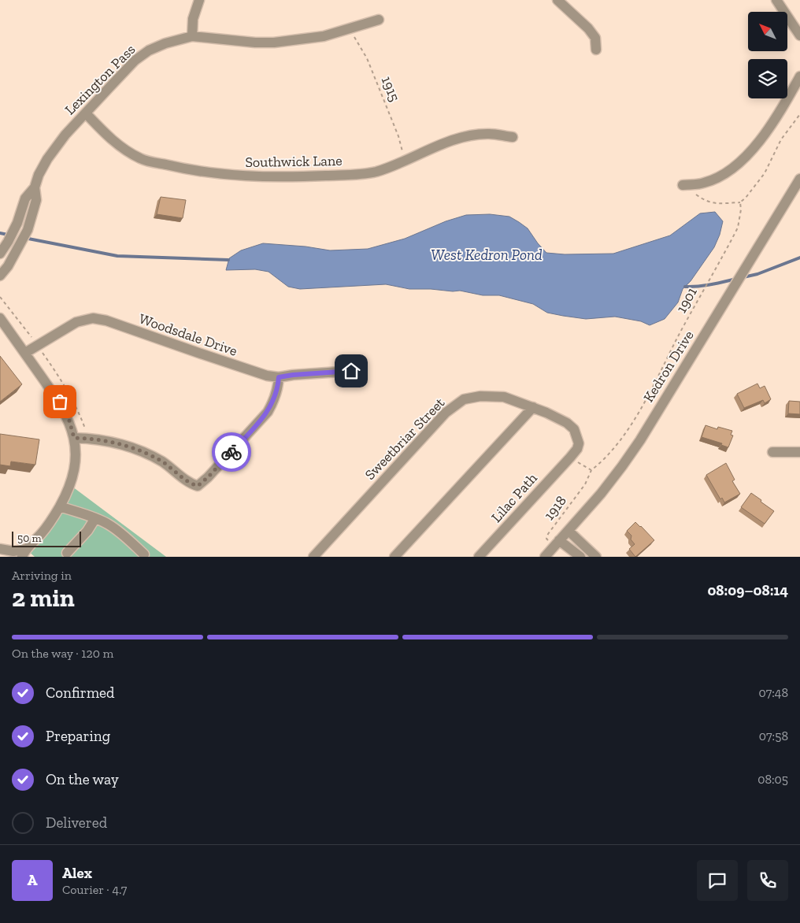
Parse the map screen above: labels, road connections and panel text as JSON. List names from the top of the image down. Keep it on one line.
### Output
{"streets":{"street":["Lexington Pass","Southwick Lane","Woodsdale Drive","Kedron Drive","Sweetbriar Street","Lilac Path"],"path":["1915","1901","1918"]},"crossings":[["Lexington Pass","1915"],["Lexington Pass","Southwick Lane"],["1915","Southwick Lane"],["1901","1918"],["Kedron Drive","1918"],["Sweetbriar Street","Lilac Path"]],"water":["West Kedron Pond"],"scale_bar":"50 m","north":"top left","page":{"scale":"50 m","heading":["2 min","Arriving in","08:09–08:14"],"panel":["Alex","Courier · 4.7"],"bar":"On the way · 120 m","list":[["Confirmed","07:48"],["Preparing","07:58"],["On the way","08:05"],"Delivered"],"round":"A"}}
